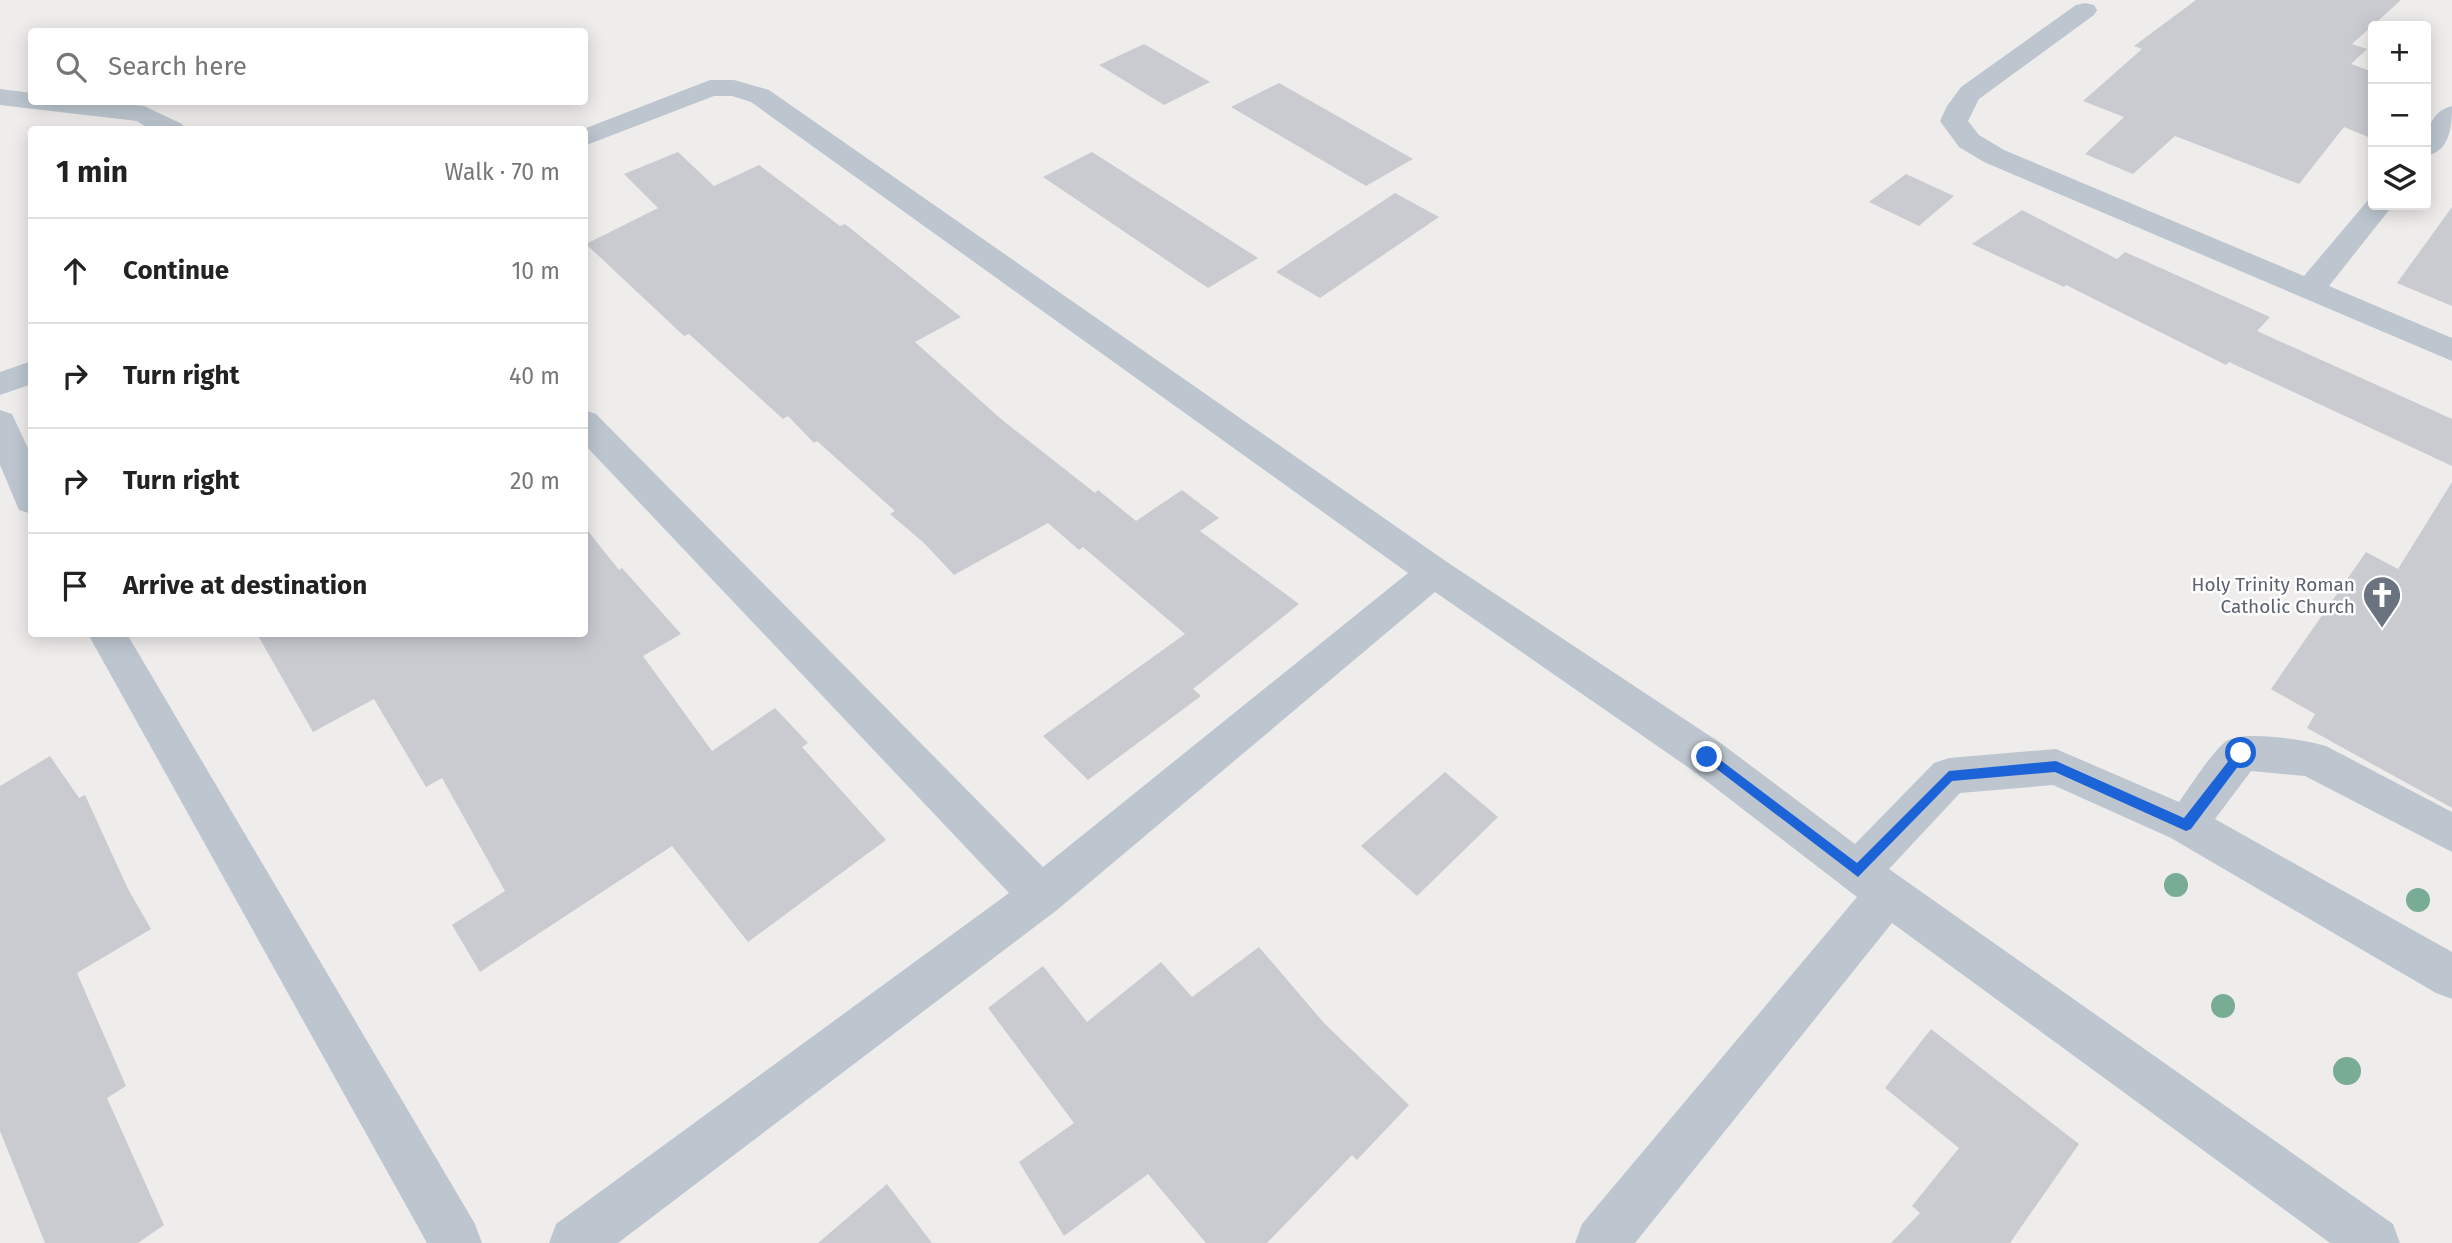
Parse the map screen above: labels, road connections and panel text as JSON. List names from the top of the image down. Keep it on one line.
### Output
{"places":{"church":["Holy Trinity Roman Catholic Church"]},"page":{"map_buttons":["+","−"],"search":"Search here","heading":["1 min","Walk · 70 m"],"list":[["Continue","10 m"],["Turn right","40 m"],["Turn right","20 m"],"Arrive at destination"]}}
